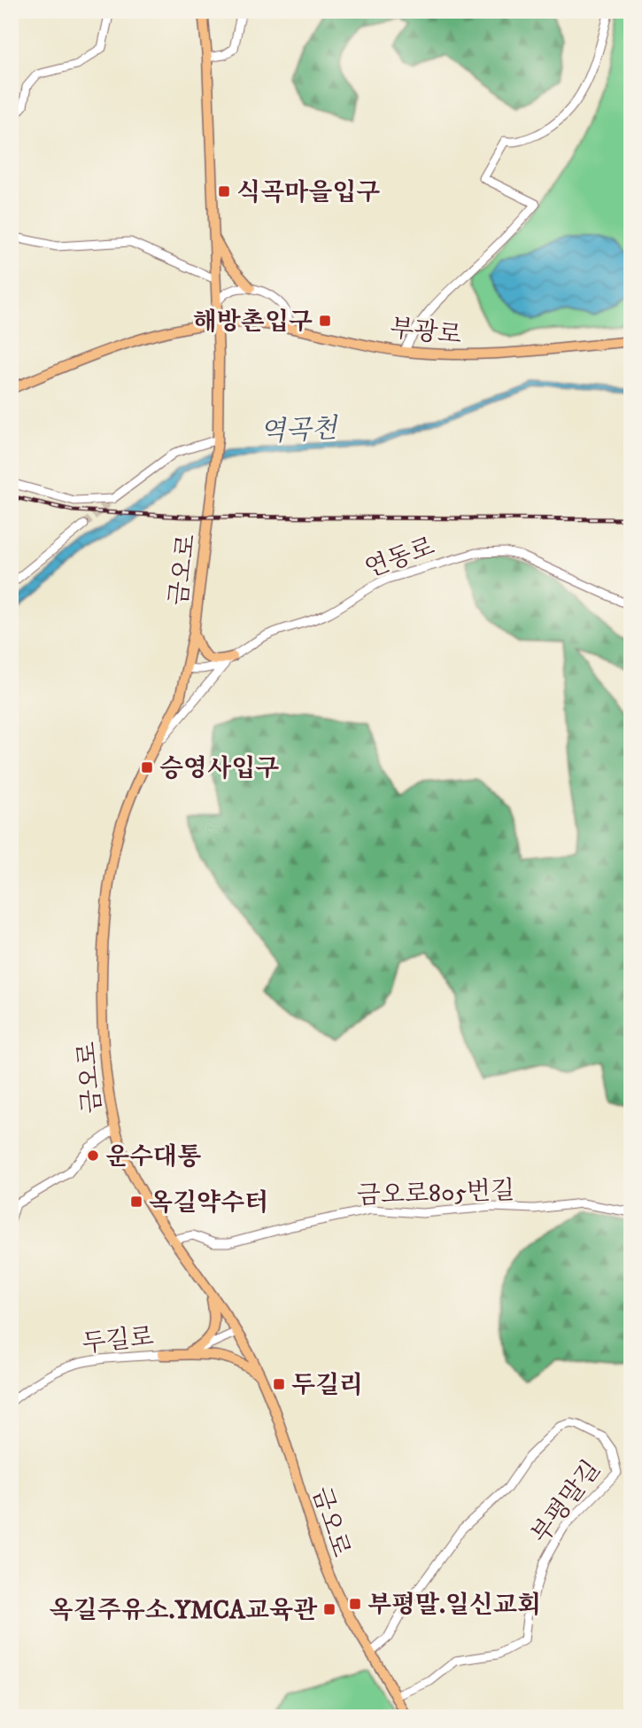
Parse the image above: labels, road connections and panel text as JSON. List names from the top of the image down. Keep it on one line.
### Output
{"streets":{"main road":["부광로","금오로"],"street":["연동로","금오로805번길","두길로","부평말길"]},"crossings":[["연동로","금오로"],["금오로","금오로805번길"],["금오로","두길로"],["금오로","부평말길"]],"water":["역곡천"],"places":{"transit":["식곡마을입구","해방촌입구","승영사입구","옥길약수터","두길리","부평말.일신교회","옥길주유소.YMCA교육관"],"other":["운수대통"]}}
